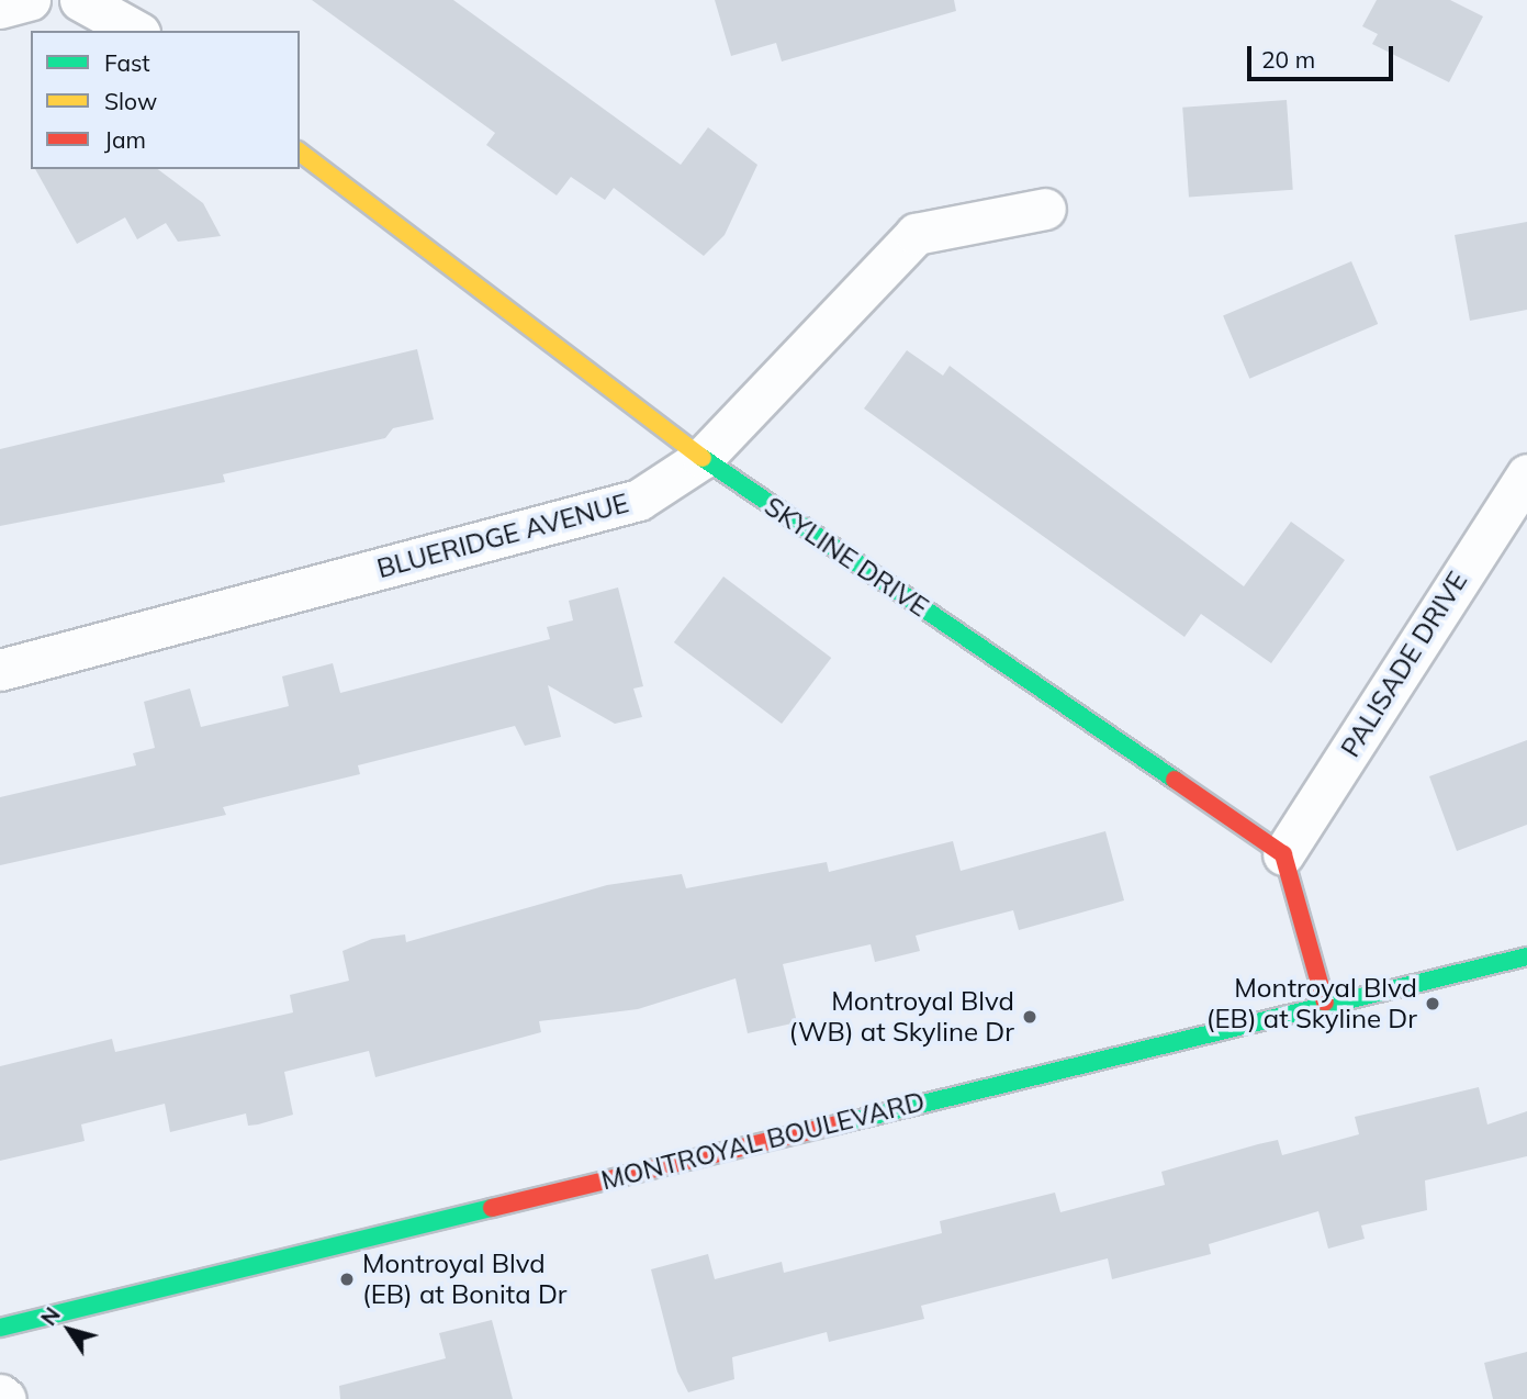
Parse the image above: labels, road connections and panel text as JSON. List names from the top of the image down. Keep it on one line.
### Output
{"streets":{"street":["BLUERIDGE AVENUE","SKYLINE DRIVE","PALISADE DRIVE","MONTROYAL BOULEVARD"]},"crossings":[["BLUERIDGE AVENUE","SKYLINE DRIVE"],["SKYLINE DRIVE","PALISADE DRIVE"]],"places":["Montroyal Blvd (EB) at Skyline Dr","Montroyal Blvd (WB) at Skyline Dr","Montroyal Blvd (EB) at Bonita Dr"],"legend":["Fast","Slow","Jam"],"scale_bar":"20 m","north":"top left"}
